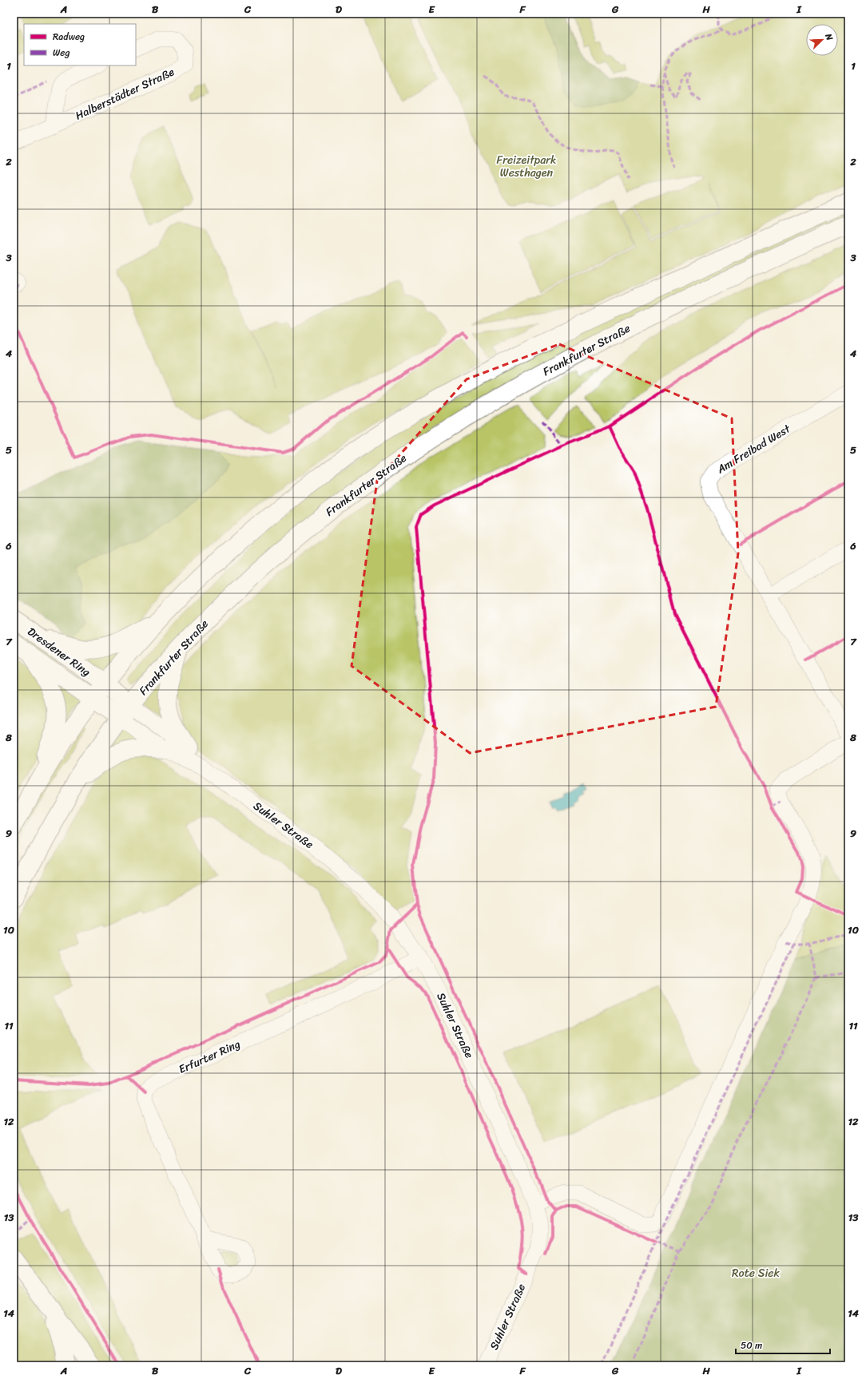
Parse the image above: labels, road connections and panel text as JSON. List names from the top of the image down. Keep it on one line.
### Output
{"streets":{"main road":["Frankfurter Straße","Dresdener Ring"],"street":["Halberstädter Straße","Am Freibad West","Suhler Straße","Erfurter Ring"]},"crossings":[["Frankfurter Straße","Dresdener Ring"],["Frankfurter Straße","Suhler Straße"],["Dresdener Ring","Suhler Straße"],["Suhler Straße","Erfurter Ring"]],"parks":["Freizeitpark Westhagen","Rote Siek"],"legend":["Radweg","Weg"],"scale_bar":"50 m","north":"top right","grid":{"columns":["A","B","C","D","E","F","G","H","I"],"rows":["1","2","3","4","5","6","7","8","9","10","11","12","13","14"]}}
